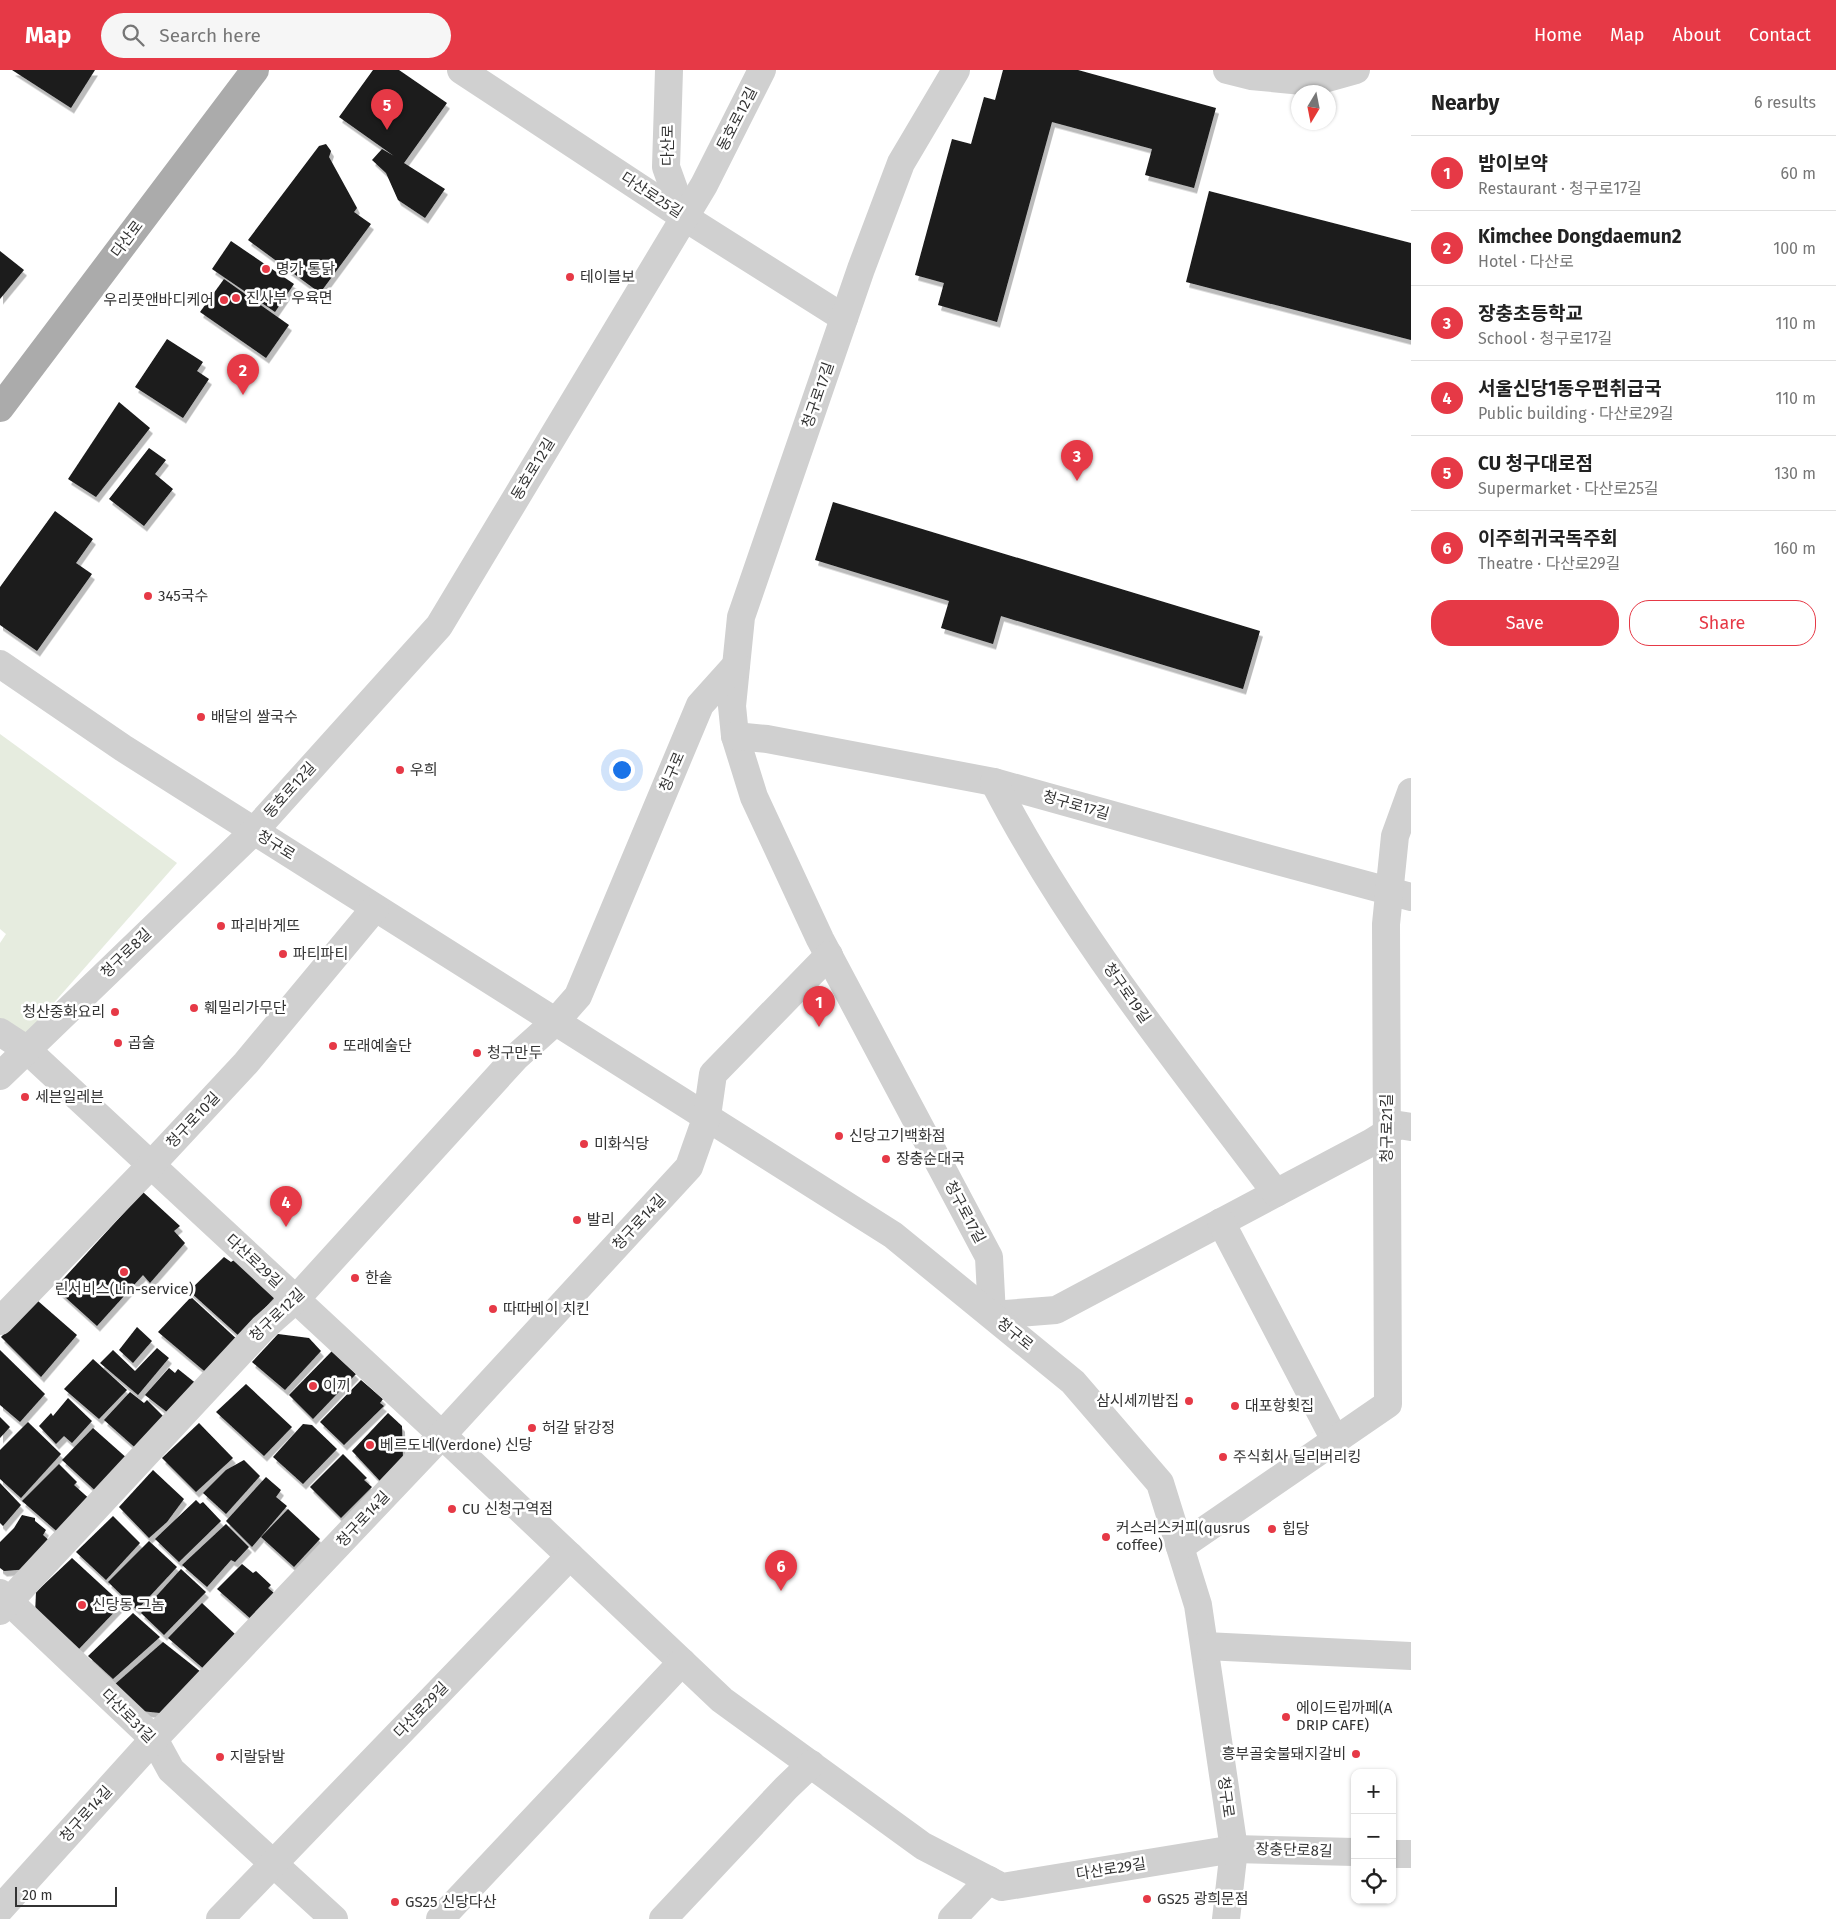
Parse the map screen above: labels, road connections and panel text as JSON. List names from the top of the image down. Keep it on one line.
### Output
{"streets":{"main road":["다산로"],"street":["동호로12길","다산로25길","청구로17길","청구로","청구로8길","청구로19길","청구로10길","청구로21길","청구로14길","다산로29길","청구로12길","다산로31길","장충단로8길"]},"crossings":[["동호로12길","다산로"],["동호로12길","다산로25길"],["동호로12길","청구로"],["동호로12길","청구로8길"],["다산로","다산로25길"],["다산로25길","청구로17길"],["청구로17길","청구로"],["청구로17길","청구로19길"],["청구로17길","청구로21길"],["청구로","청구로8길"],["청구로","청구로10길"],["청구로","청구로21길"],["청구로","청구로14길"],["청구로","다산로29길"],["청구로","청구로12길"],["청구로","장충단로8길"],["청구로8길","다산로29길"],["청구로10길","다산로29길"],["청구로14길","다산로29길"],["청구로14길","다산로31길"],["다산로29길","청구로12길"],["다산로29길","다산로31길"],["다산로29길","장충단로8길"],["청구로12길","다산로31길"]],"places":["명가 통닭","테이블보","진사부 우육면","우리풋앤바디케어","345국수","배달의 쌀국수","우희","파리바게뜨","파티파티","훼밀리가무단","청산중화요리","곱술","또래예술단","청구만두","세븐일레븐","신당고기백화점","미화식당","장충순대국","발리","린서비스(Lin-service)","한솥","따따베이 치킨","이끼","삼시세끼밥집","대포항횟집","허갈 닭강정","베르도네(Verdone) 신당","주식회사 딜리버리킹","CU 신청구역점","힙당","커스러스커피(qusrus coffee)","신당동 그놈","에이드립까페(A DRIP CAFE)","흥부골숯불돼지갈비","지랄닭발","GS25 광희문점","GS25 신당다산"],"scale_bar":"20 m","north":"bottom","page":{"header":"Map","search":"Search here","nav":["Home","Map","About","Contact"],"heading":["Nearby","6 results"],"pins":["5","2","3","1","4","6"],"list":[{"mark":"1","name":"밥이보약","note":"Restaurant · 청구로17길","value":"60 m"},{"mark":"2","name":"Kimchee Dongdaemun2","note":"Hotel · 다산로","value":"100 m"},{"mark":"3","name":"장충초등학교","note":"School · 청구로17길","value":"110 m"},{"mark":"4","name":"서울신당1동우편취급국","note":"Public building · 다산로29길","value":"110 m"},{"mark":"5","name":"CU 청구대로점","note":"Supermarket · 다산로25길","value":"130 m"},{"mark":"6","name":"이주희귀국독주회","note":"Theatre · 다산로29길","value":"160 m"}],"buttons":["Save","Share"],"map_buttons":["+","−"],"scale":"20 m"}}
